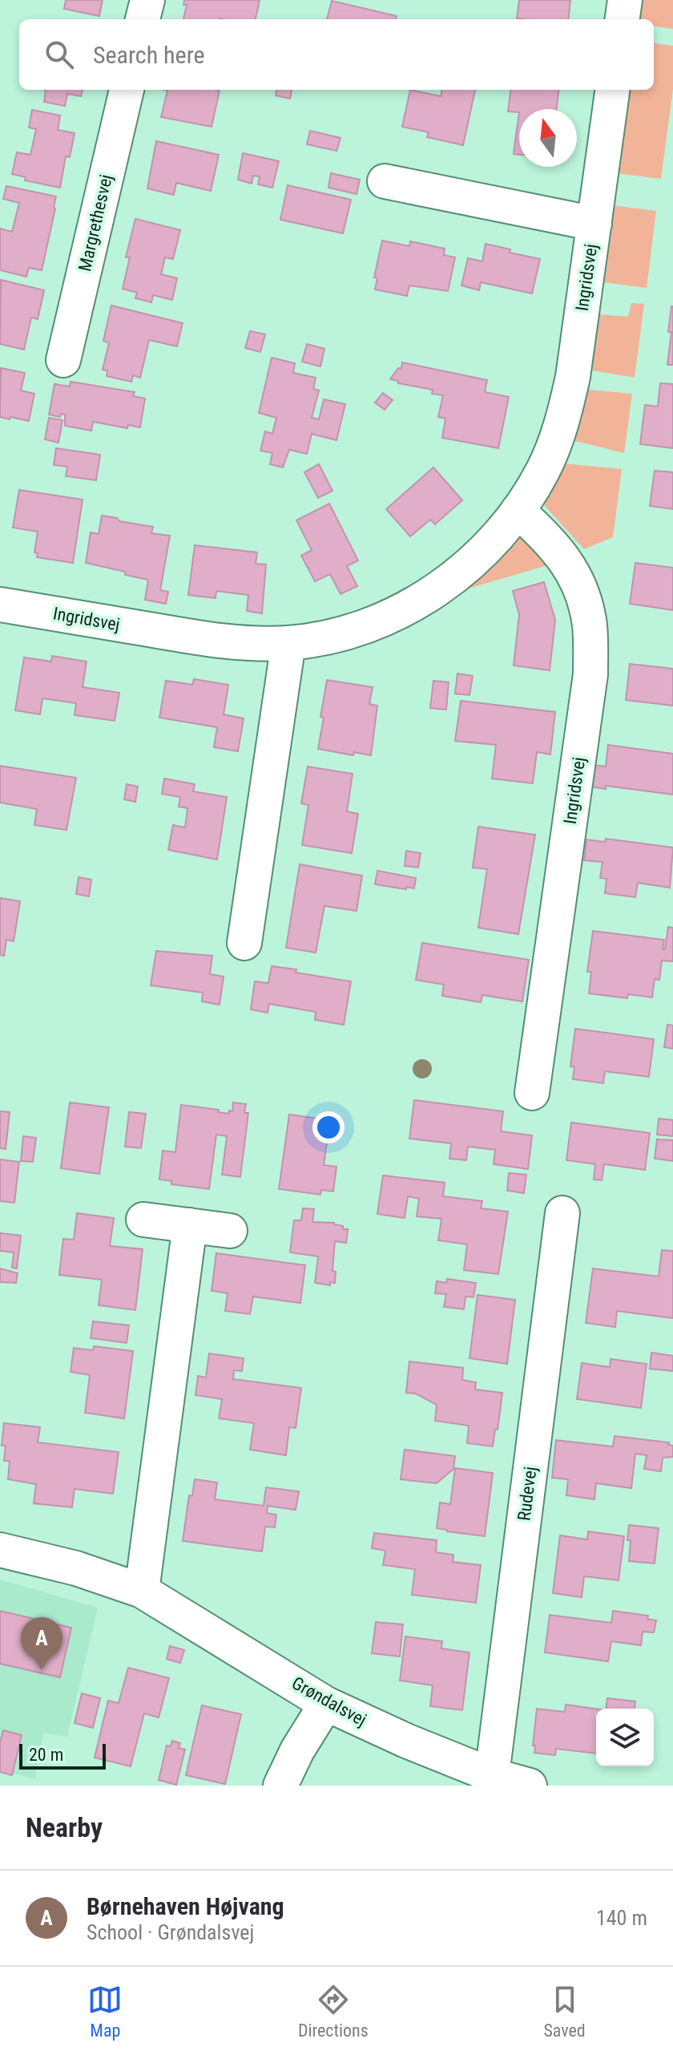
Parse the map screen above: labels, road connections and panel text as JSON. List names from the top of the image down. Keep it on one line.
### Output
{"streets":{"street":["Margrethesvej","Ingridsvej","Rudevej","Grøndalsvej"]},"crossings":[["Rudevej","Grøndalsvej"]],"scale_bar":"20 m","north":"top","page":{"search":"Search here","pins":"A","scale":"20 m","heading":"Nearby","list":[{"mark":"A","name":"Børnehaven Højvang","note":"School · Grøndalsvej","value":"140 m"}],"nav":["Map","Directions","Saved"]}}
